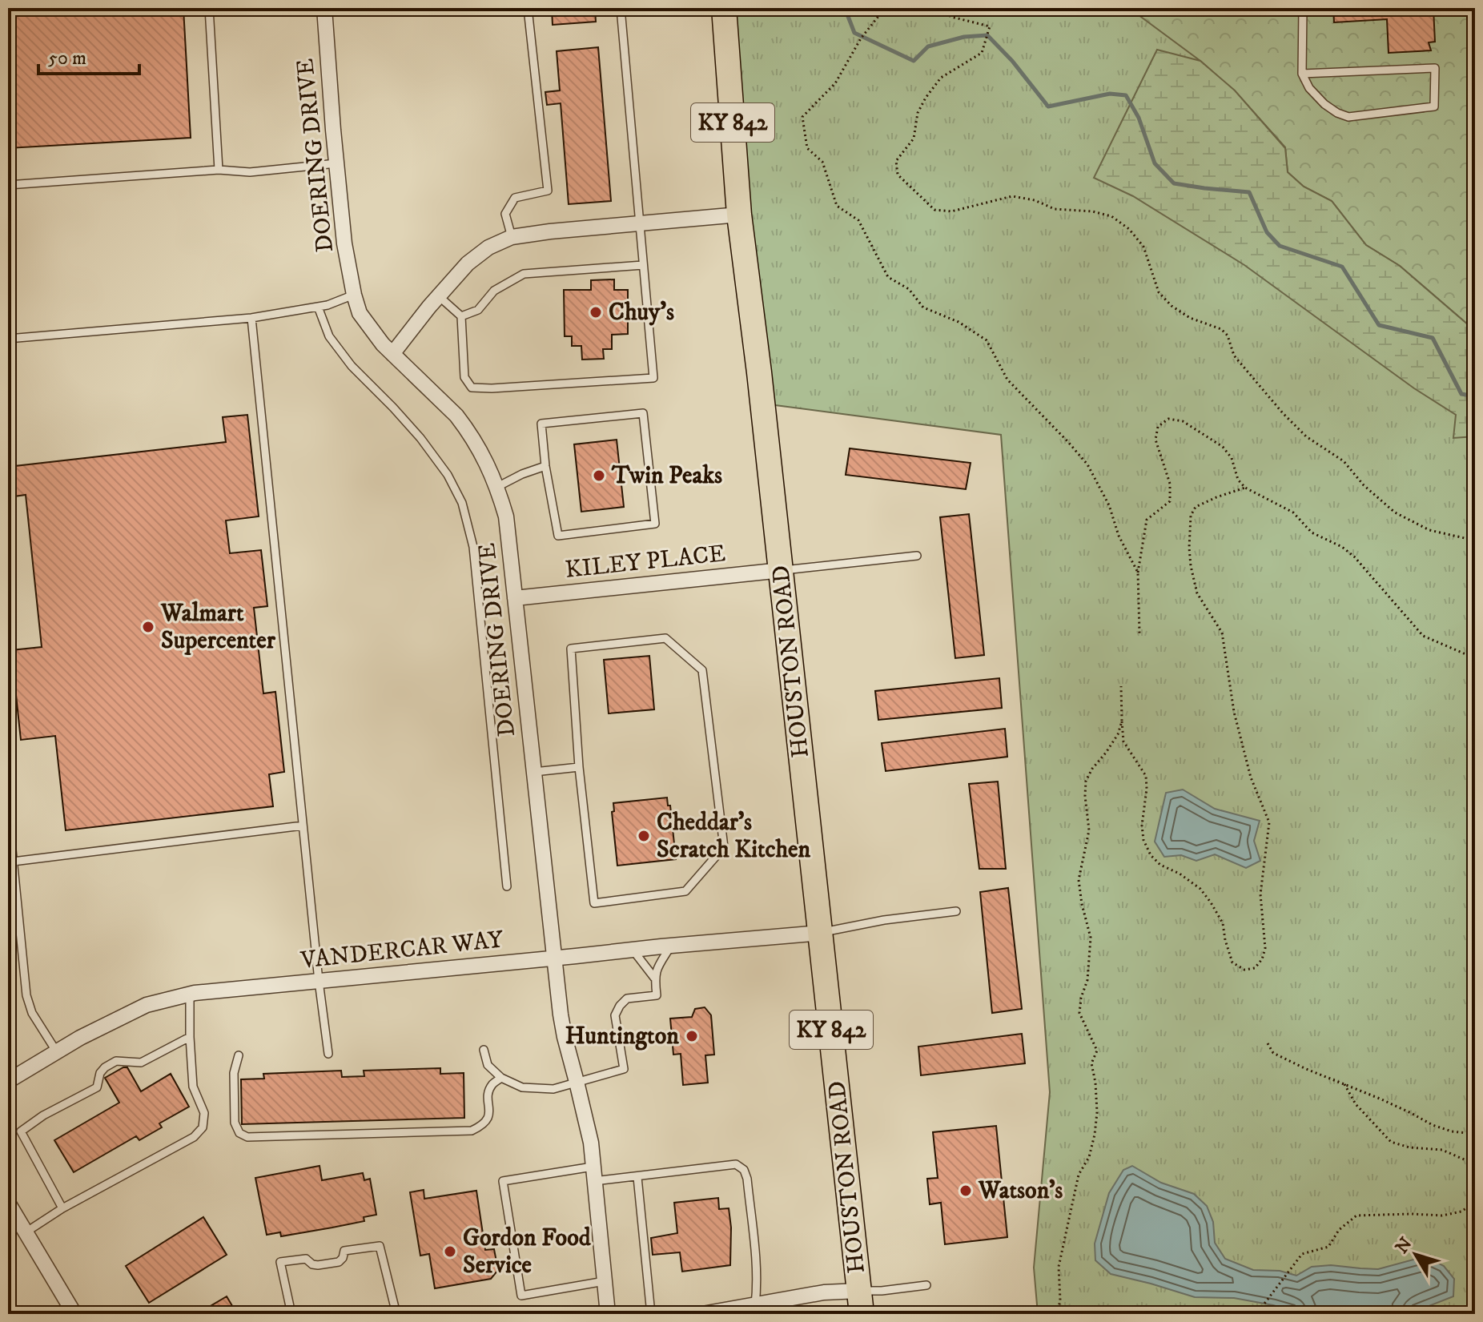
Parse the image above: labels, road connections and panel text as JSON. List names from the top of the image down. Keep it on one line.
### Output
{"streets":{"main road":["KY 842","HOUSTON ROAD"],"street":["DOERING DRIVE","KILEY PLACE","VANDERCAR WAY"]},"crossings":[["DOERING DRIVE","KILEY PLACE"],["DOERING DRIVE","VANDERCAR WAY"],["KILEY PLACE","HOUSTON ROAD"],["HOUSTON ROAD","VANDERCAR WAY"]],"places":["Chuy's","Twin Peaks","Walmart Supercenter","Cheddar's Scratch Kitchen","Huntington","Watson’s","Gordon Food Service"],"scale_bar":"50 m","north":"top left"}
